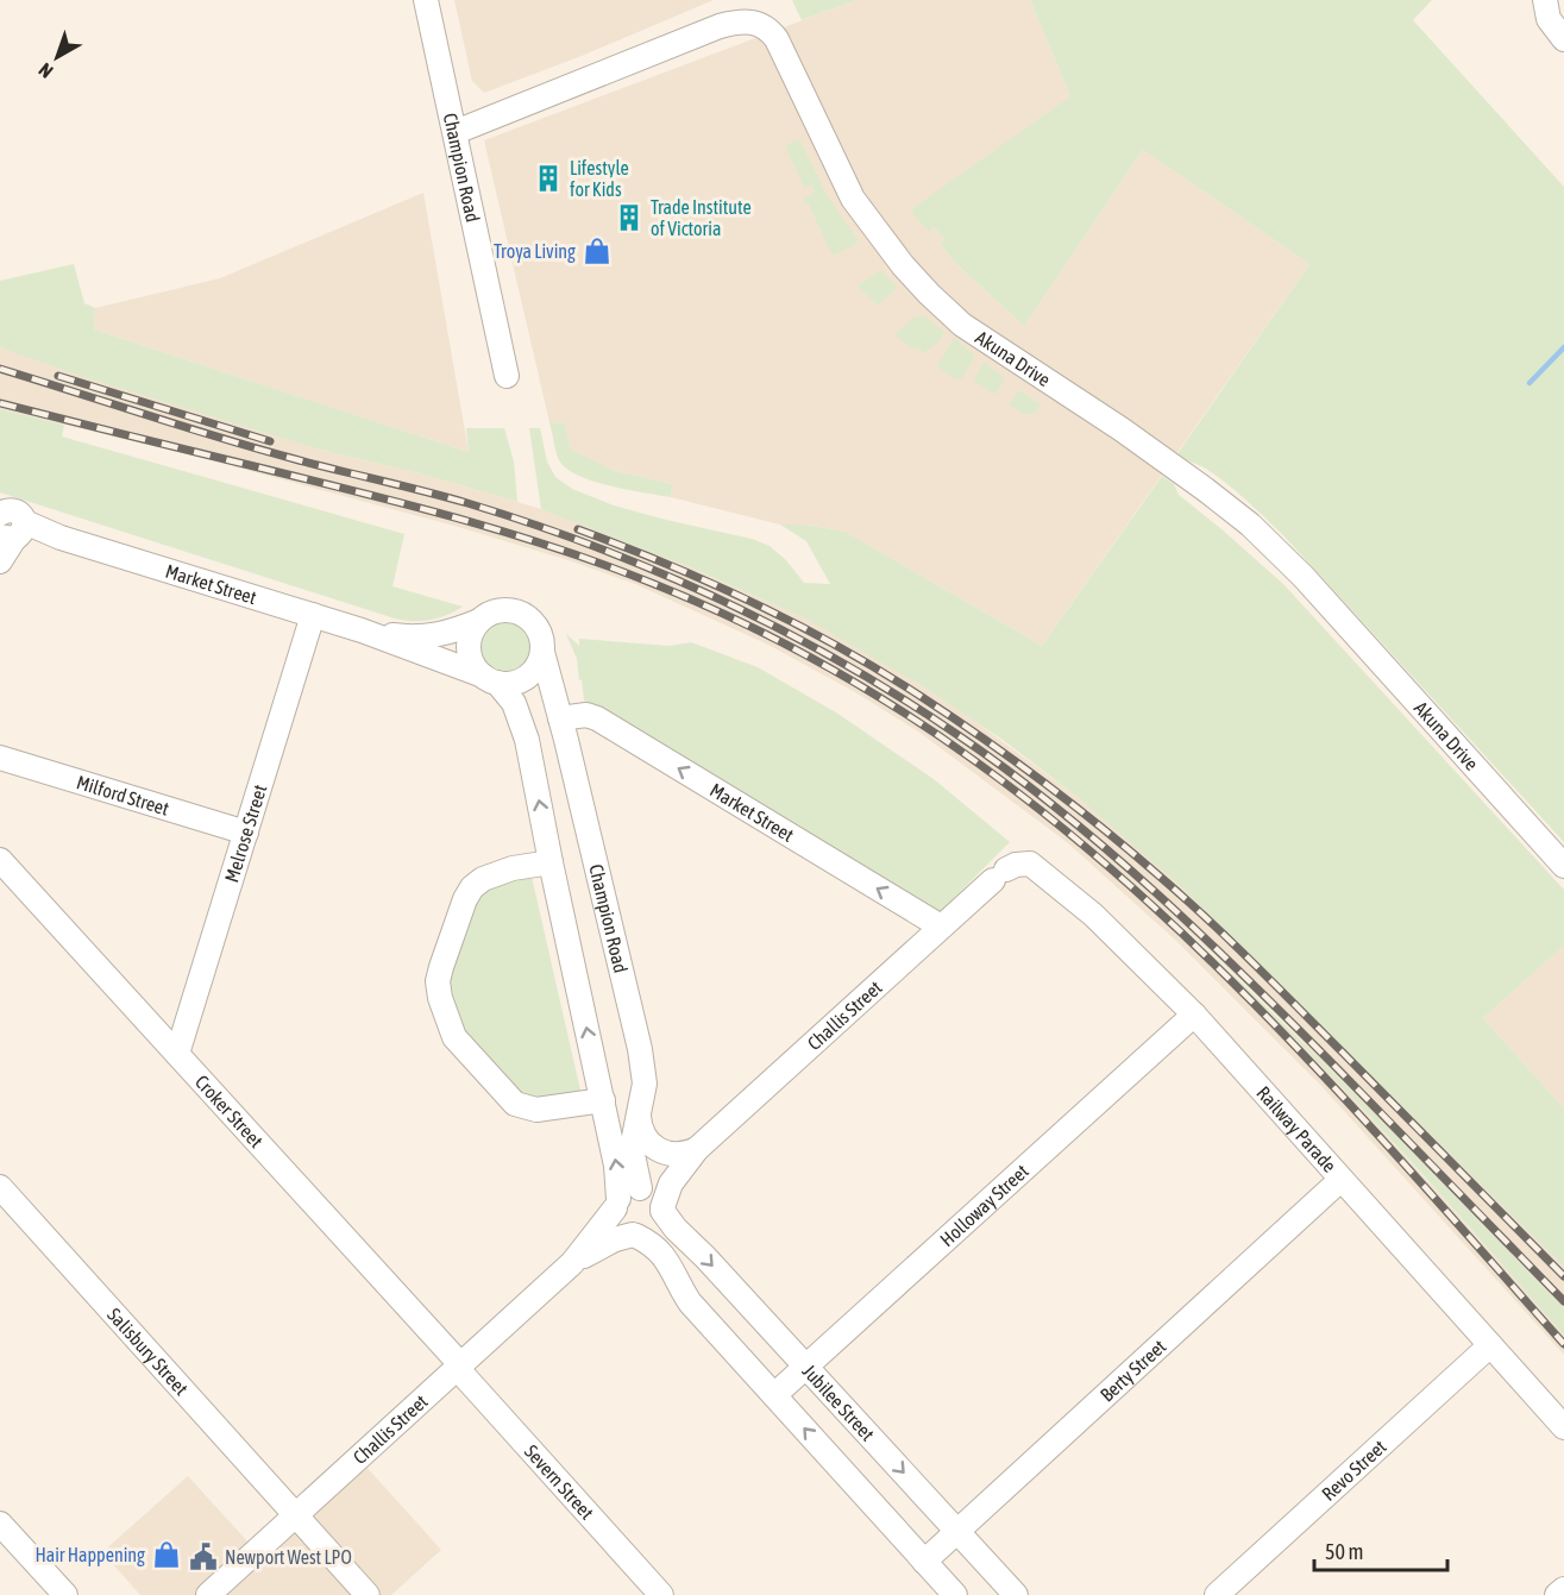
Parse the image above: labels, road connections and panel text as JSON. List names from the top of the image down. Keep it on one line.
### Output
{"streets":{"street":["Champion Road","Akuna Drive","Market Street","Milford Street","Melrose Street","Challis Street","Croker Street","Railway Parade","Holloway Street","Salisbury Street","Berty Street","Jubilee Street","Revo Street","Severn Street"]},"crossings":[["Champion Road","Akuna Drive"],["Champion Road","Market Street"],["Champion Road","Challis Street"],["Champion Road","Jubilee Street"],["Market Street","Melrose Street"],["Market Street","Challis Street"],["Milford Street","Melrose Street"],["Melrose Street","Croker Street"],["Challis Street","Croker Street"],["Challis Street","Railway Parade"],["Challis Street","Salisbury Street"],["Challis Street","Jubilee Street"],["Challis Street","Severn Street"],["Croker Street","Severn Street"],["Railway Parade","Holloway Street"],["Railway Parade","Berty Street"],["Railway Parade","Revo Street"],["Holloway Street","Jubilee Street"],["Berty Street","Jubilee Street"]],"one_way":["Market Street"],"places":{"building":["Lifestyle for Kids","Trade Institute of Victoria"],"shop":["Troya Living","Hair Happening"],"public building":["Newport West LPO"]},"scale_bar":"50 m","north":"bottom left"}
